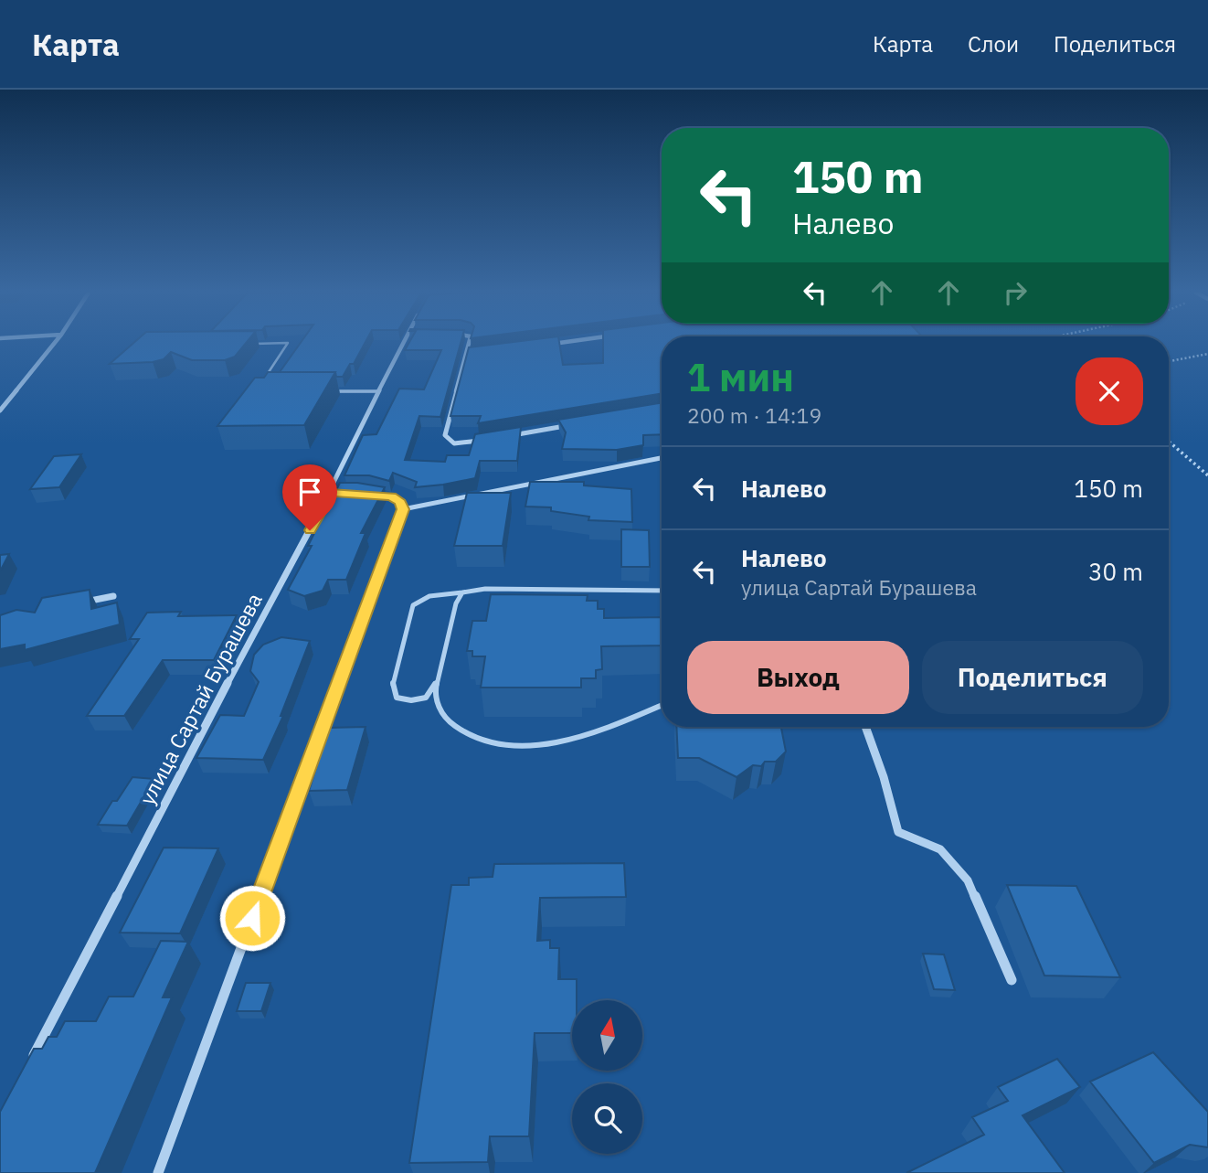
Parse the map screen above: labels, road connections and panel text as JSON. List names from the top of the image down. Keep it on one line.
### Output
{"streets":{"street":["улица Сартай Бурашева"]},"north":"top","page":{"header":"Карта","nav":["Карта","Слои","Поделиться"],"turn":["150 m","Налево"],"heading":["1 мин","200 m · 14:19"],"list":[{"name":"Налево","value":"150 m"},{"name":"Налево","note":"улица Сартай Бурашева","value":"30 m"}],"buttons":["Выход","Поделиться"]}}
